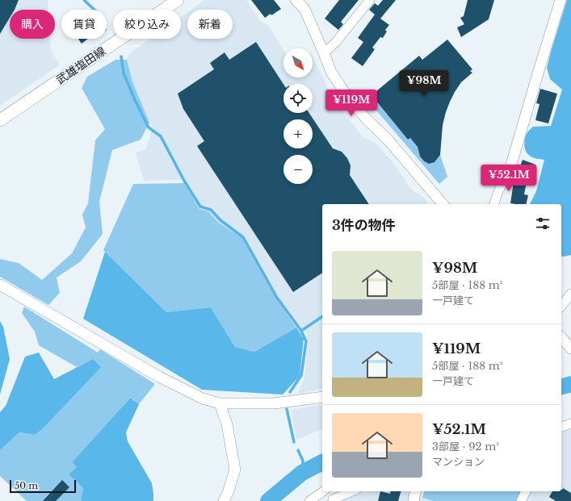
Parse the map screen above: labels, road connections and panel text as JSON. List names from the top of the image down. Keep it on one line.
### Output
{"streets":{"main road":["武雄塩田線"]},"scale_bar":"50 m","north":"bottom right","page":{"chip":["購入","賃貸","絞り込み","新着"],"map_buttons":["+","−"],"price":["¥98M","¥119M","¥52.1M"],"heading":"3件の物件","list":[{"name":"¥98M","note":"5部屋 · 188 m² · 一戸建て"},{"name":"¥119M","note":"5部屋 · 188 m² · 一戸建て"},{"name":"¥52.1M","note":"3部屋 · 92 m² · マンション"}],"scale":"50 m"}}
